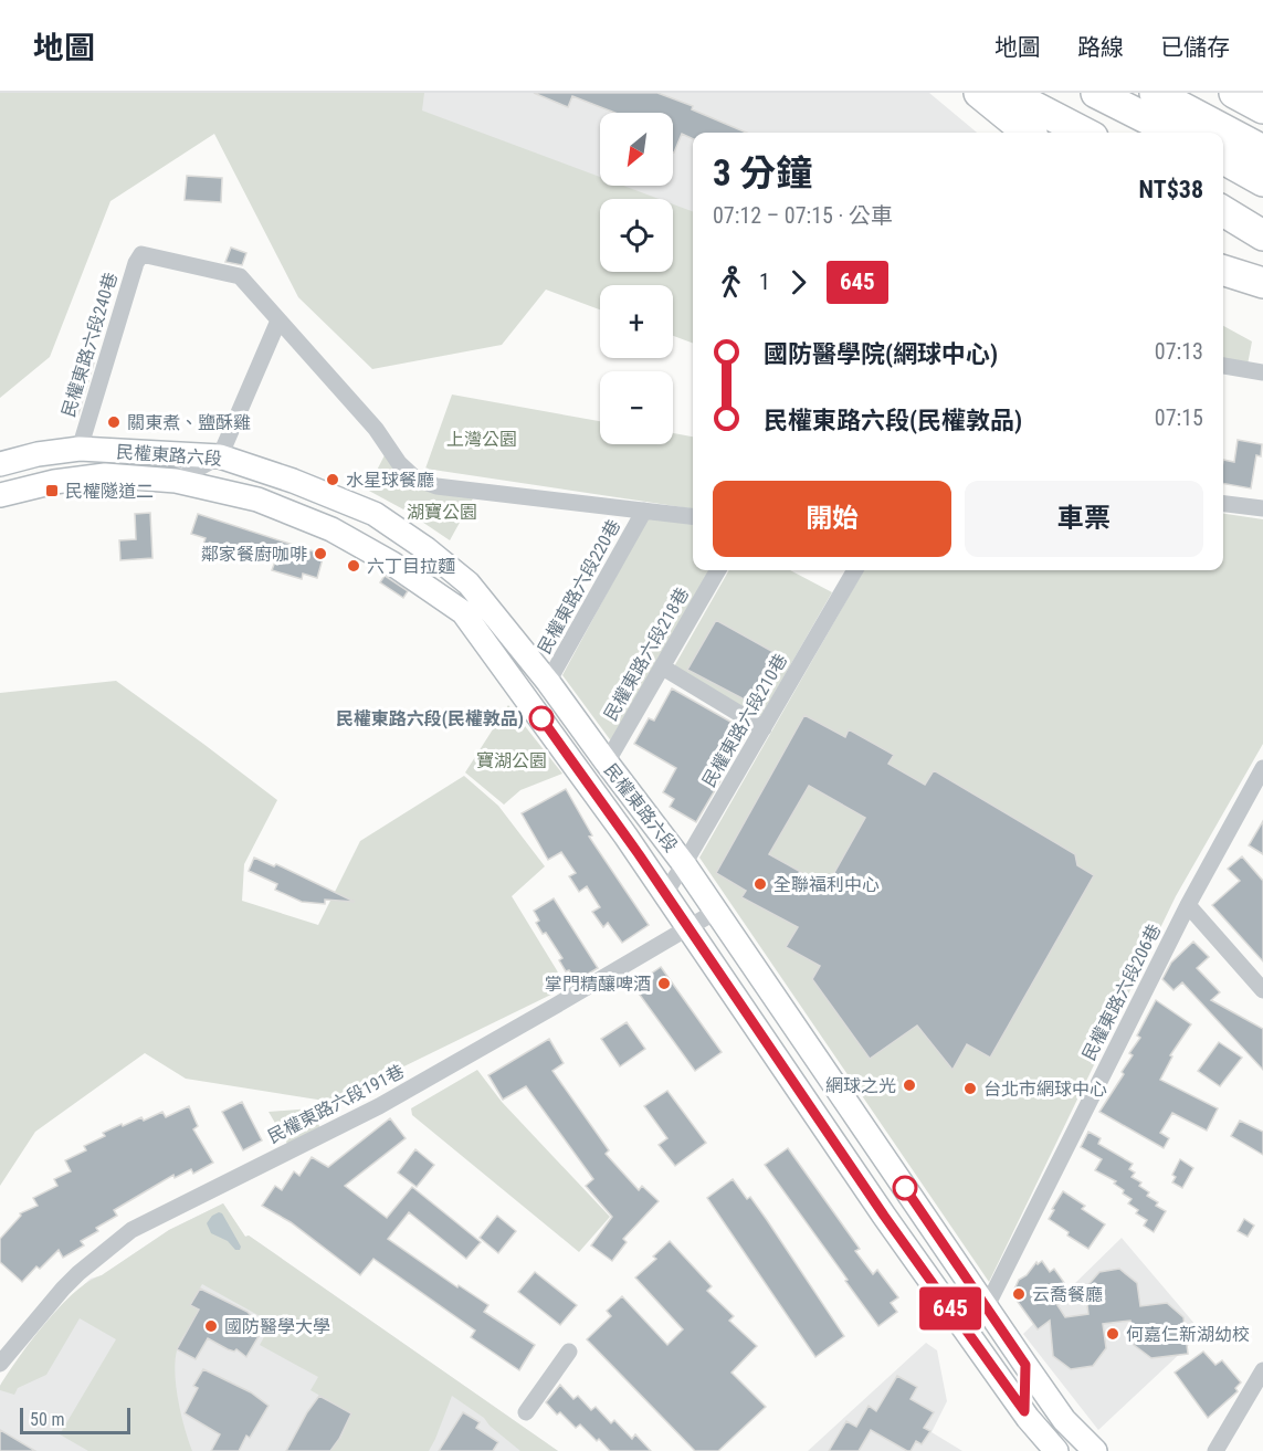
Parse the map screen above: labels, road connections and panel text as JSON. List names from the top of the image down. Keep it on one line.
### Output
{"streets":{"main road":["民權東路六段"],"street":["民權東路六段240巷","民權東路六段220巷","民權東路六段218巷","民權東路六段210巷","民權東路六段206巷","民權東路六段191巷"]},"crossings":[["民權東路六段240巷","民權東路六段"],["民權東路六段","民權東路六段220巷"],["民權東路六段","民權東路六段218巷"],["民權東路六段","民權東路六段210巷"],["民權東路六段","民權東路六段206巷"],["民權東路六段","民權東路六段191巷"]],"parks":["上灣公園","湖寶公園","寶湖公園"],"places":{"other":["關東煮、鹽酥雞","水星球餐廳","鄰家餐廚咖啡","六丁目拉麵","民權東路六段(民權敦品)","全聯福利中心","掌門精釀啤酒","網球之光","台北市網球中心","云喬餐廳","國防醫學大學","何嘉仁新湖幼校"],"transit":["民權隧道二"]},"lines":["bus line 645"],"scale_bar":"50 m","north":"bottom left","page":{"header":"地圖","nav":["地圖","路線","已儲存"],"on_map":"645","map_buttons":["+","−"],"heading":["3 分鐘","07:12 – 07:15 · 公車","NT$38"],"legs":["1","645"],"list":[{"name":"國防醫學院(網球中心)","value":"07:13"},{"name":"民權東路六段(民權敦品)","value":"07:15"}],"buttons":["開始","車票"],"scale":"50 m"}}
